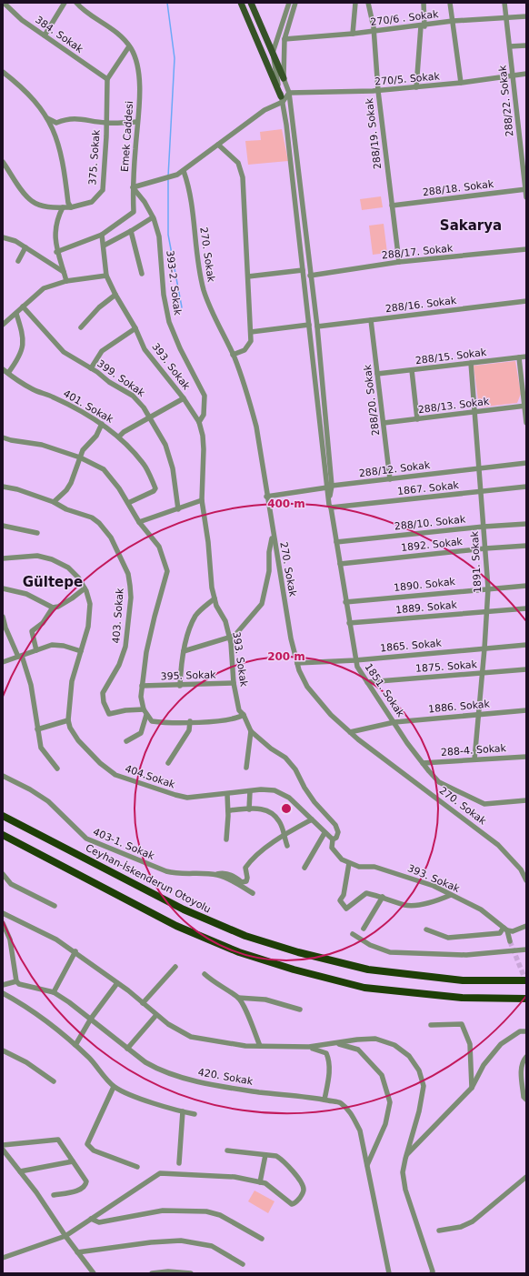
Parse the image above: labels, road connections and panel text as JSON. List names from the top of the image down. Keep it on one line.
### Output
{"streets":{"highway":["Ceyhan-İskenderun Otoyolu"],"street":["270/6 . Sokak","384. Sokak","270/5. Sokak","288/22. Sokak","288/19. Sokak","Emek Caddesi","375. Sokak","288/18. Sokak","288/17. Sokak","270. Sokak","393-2. Sokak","288/16. Sokak","288/15. Sokak","393. Sokak","399. Sokak","288/20. Sokak","288/13. Sokak","401. Sokak","288/12. Sokak","1867. Sokak","288/10. Sokak","1892. Sokak","1891. Sokak","1890. Sokak","1889. Sokak","403. Sokak","1865. Sokak","1875. Sokak","395. Sokak","1851. Sokak","1886. Sokak","288-4. Sokak","404.Sokak","403-1. Sokak","420. Sokak"]},"crossings":[["270/6 . Sokak","288/22. Sokak"],["270/6 . Sokak","288/19. Sokak"],["384. Sokak","375. Sokak"],["270/5. Sokak","288/22. Sokak"],["270/5. Sokak","288/19. Sokak"],["288/22. Sokak","288/18. Sokak"],["288/19. Sokak","288/18. Sokak"],["288/19. Sokak","288/17. Sokak"],["Emek Caddesi","393-2. Sokak"],["Emek Caddesi","393. Sokak"],["270. Sokak","288/12. Sokak"],["270. Sokak","1865. Sokak"],["270. Sokak","1886. Sokak"],["393-2. Sokak","393. Sokak"],["288/16. Sokak","288/20. Sokak"],["288/15. Sokak","288/20. Sokak"],["288/15. Sokak","1891. Sokak"],["393. Sokak","395. Sokak"],["393. Sokak","404.Sokak"],["288/20. Sokak","288/13. Sokak"],["288/20. Sokak","288/12. Sokak"],["288/13. Sokak","1891. Sokak"],["288/12. Sokak","1891. Sokak"],["288/12. Sokak","1851. Sokak"],["1867. Sokak","1891. Sokak"],["1867. Sokak","1851. Sokak"],["288/10. Sokak","1891. Sokak"],["288/10. Sokak","1851. Sokak"],["1892. Sokak","1891. Sokak"],["1892. Sokak","1851. Sokak"],["1891. Sokak","1890. Sokak"],["1891. Sokak","1889. Sokak"],["1891. Sokak","1865. Sokak"],["1891. Sokak","1875. Sokak"],["1891. Sokak","1886. Sokak"],["1891. Sokak","288-4. Sokak"],["1890. Sokak","1851. Sokak"],["1889. Sokak","1851. Sokak"],["1865. Sokak","1851. Sokak"],["1875. Sokak","1851. Sokak"],["1851. Sokak","1886. Sokak"],["1851. Sokak","288-4. Sokak"]],"districts":["Sakarya","Gültepe"],"rings":["400 m","200 m"]}
